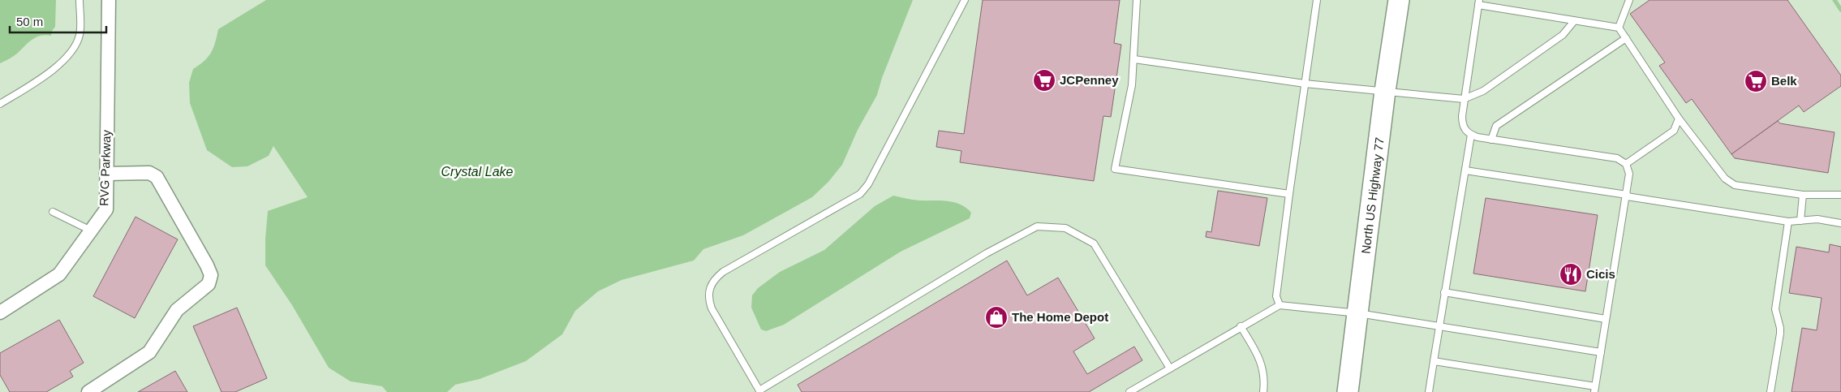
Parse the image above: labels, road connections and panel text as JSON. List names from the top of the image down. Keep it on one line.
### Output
{"streets":{"main road":["North US Highway 77"],"street":["RVG Parkway"]},"water":["Crystal Lake"],"places":{"supermarket":["JCPenney","Belk"],"restaurant":["Cicis"],"shop":["The Home Depot"]},"scale_bar":"50 m"}
